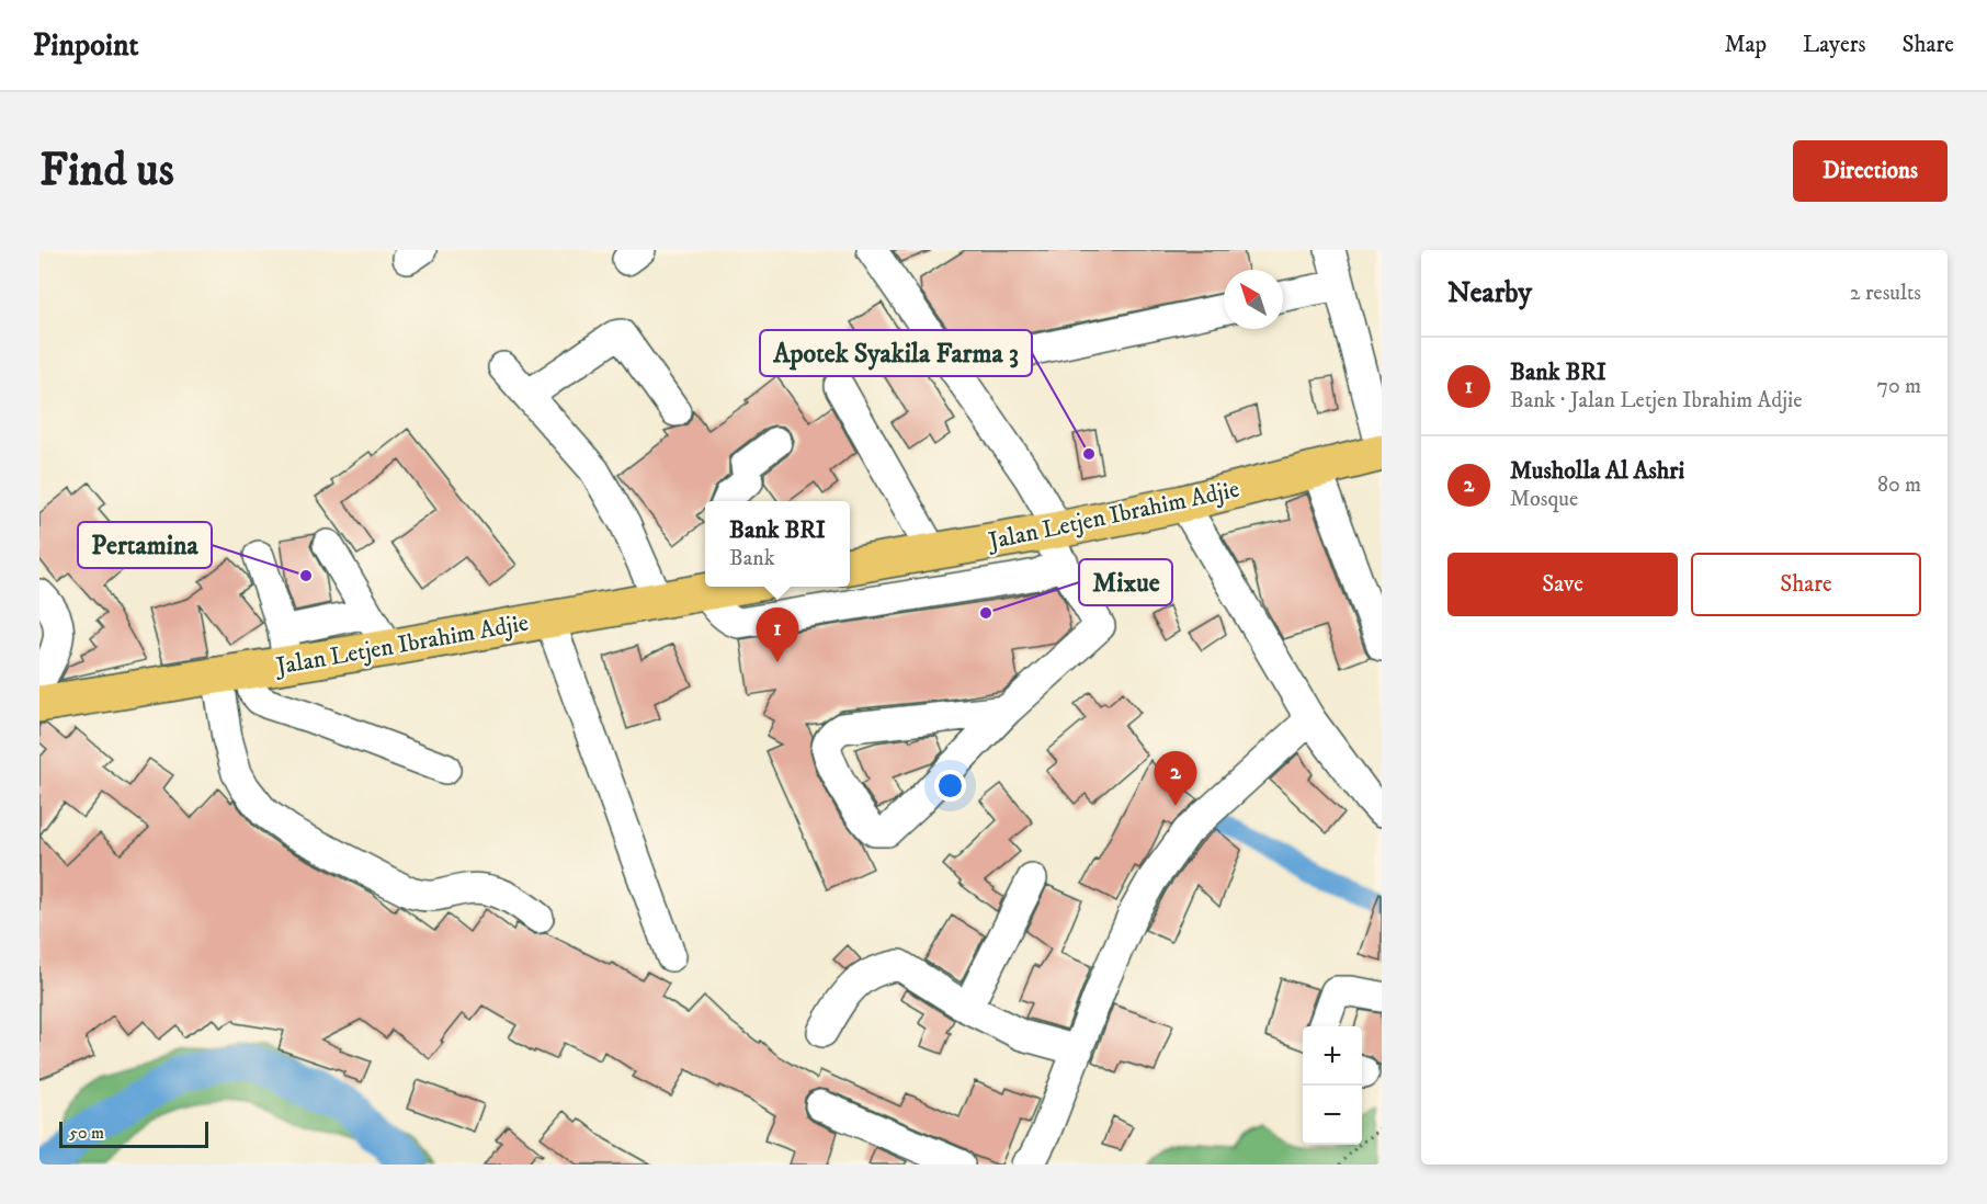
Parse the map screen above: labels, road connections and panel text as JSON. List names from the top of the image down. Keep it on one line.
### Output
{"streets":{"main road":["Jalan Letjen Ibrahim Adjie"]},"places":["Apotek Syakila Farma 3","Pertamina","Mixue"],"scale_bar":"50 m","north":"top left","page":{"header":"Pinpoint","nav":["Map","Layers","Share"],"buttons":["Directions",["Save","Share"]],"title":"Find us","heading":["Nearby","2 results"],"list":[{"mark":"1","name":"Bank BRI","note":"Bank · Jalan Letjen Ibrahim Adjie","value":"70 m"},{"mark":"2","name":"Musholla Al Ashri","note":"Mosque","value":"80 m"}],"popup":["Bank BRI","Bank"],"pins":["1","2"],"map_buttons":["+","−"],"scale":"50 m"}}
